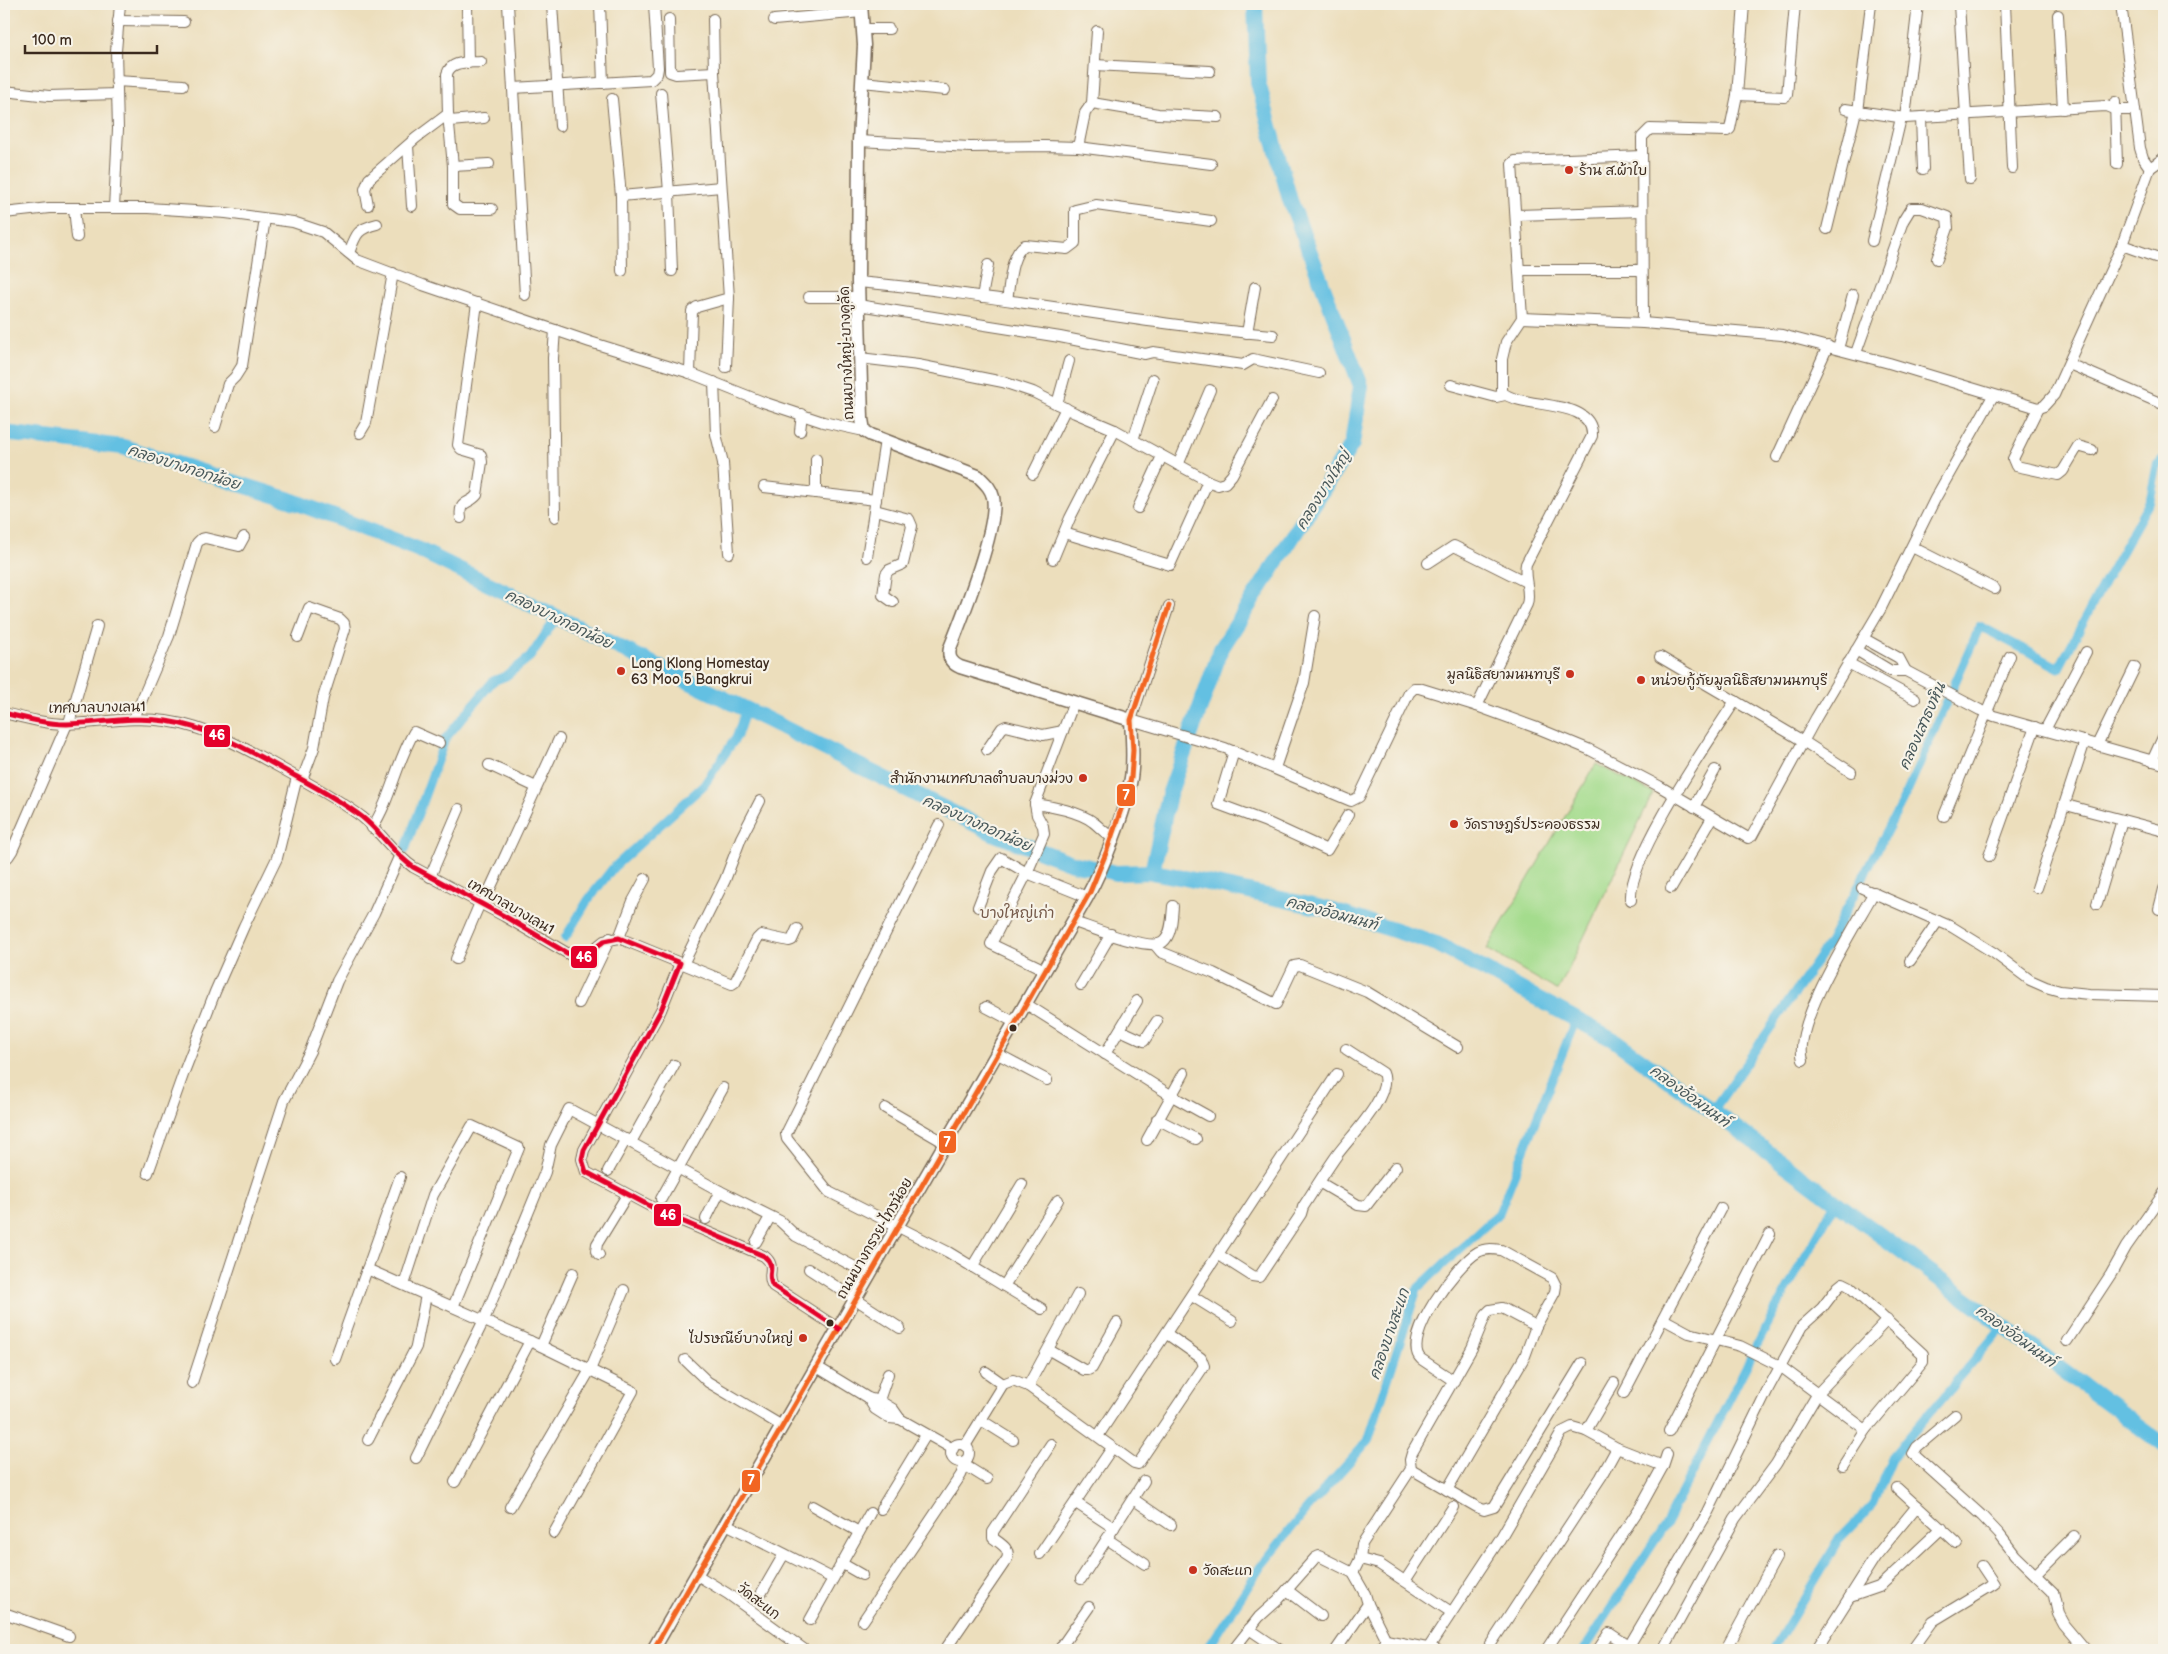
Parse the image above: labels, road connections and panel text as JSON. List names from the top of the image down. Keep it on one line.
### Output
{"streets":{"street":["ถนนบางใหญ่-บางคูลัด","เทศบาลบางเลน1","ถนนบางกรวย-ไทรน้อย","วัดสะแก"]},"crossings":[["ถนนบางกรวย-ไทรน้อย","วัดสะแก"]],"districts":["บางใหญ่เก่า"],"water":["คลองบางกอกน้อย","คลองบางใหญ่","คลองเสาธงหิน","คลองอ้อมนนท์","คลองบางสะแก"],"places":["ร้าน ส.ผ้าใบ","Long Klong Homestay 63 Moo 5 Bangkrui","มูลนิธิสยามนนทบุรี","หน่วยกู้ภัยมูลนิธิสยามนนทบุรี","สํานักงานเทศบาลตําบลบางม่วง","วัดราษฎร์ประคองธรรม","ไปรษณีย์บางใหญ่","วัดสะแก"],"lines":["transit line 7","transit line 46"],"scale_bar":"100 m"}
